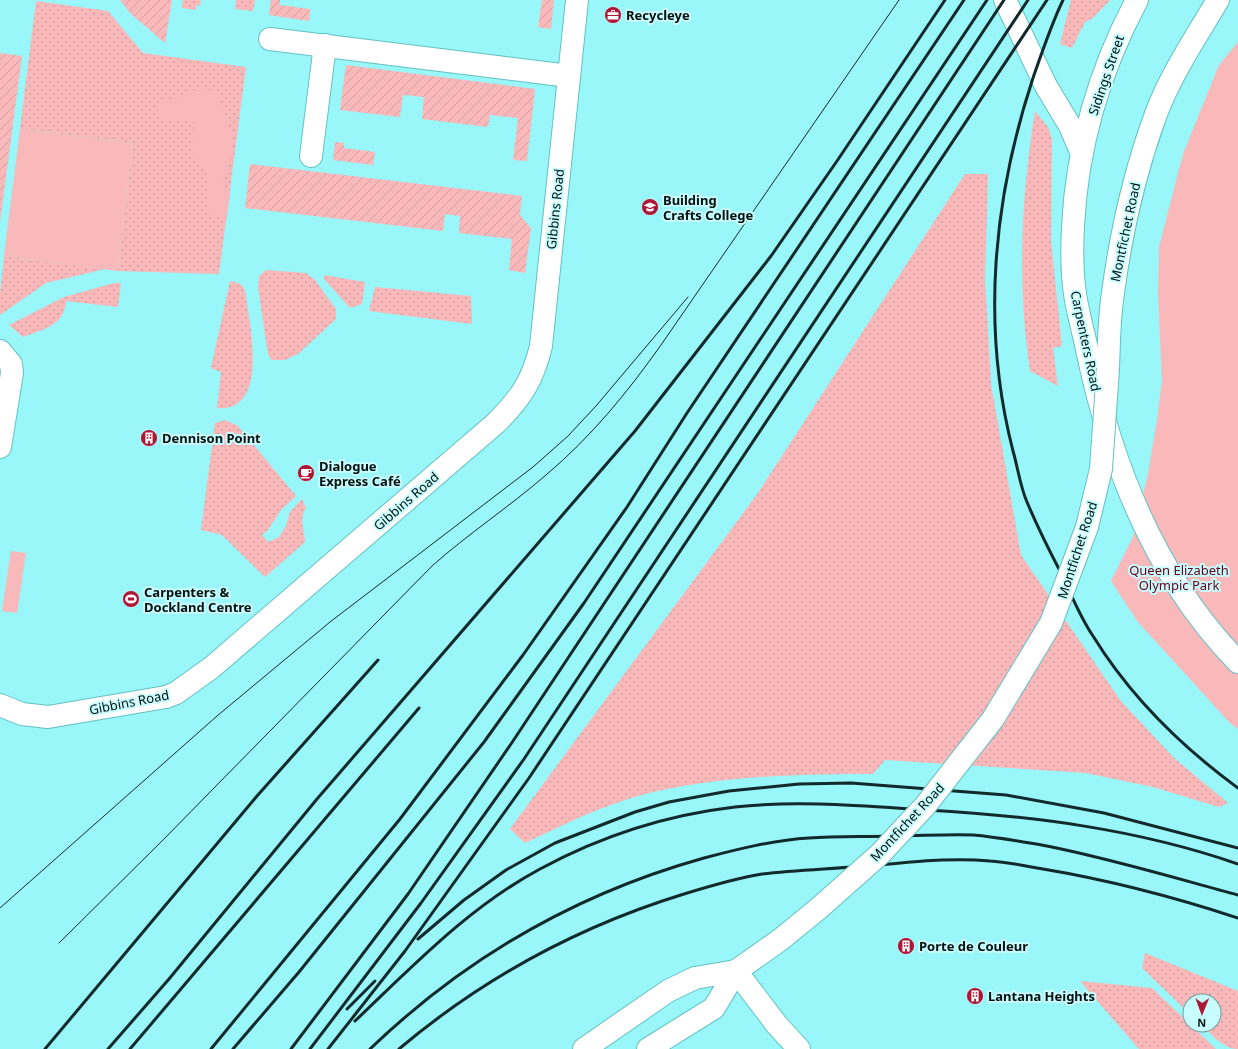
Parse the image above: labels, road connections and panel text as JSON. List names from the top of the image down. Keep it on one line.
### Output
{"streets":{"street":["Sidings Street","Gibbins Road","Montfichet Road","Carpenters Road"]},"crossings":[["Sidings Street","Carpenters Road"]],"parks":["Queen Elizabeth Olympic Park"],"places":{"office":["Recycleye"],"school or university":["Building Crafts College"],"building":["Dennison Point","Porte de Couleur","Lantana Heights"],"cafe":["Dialogue Express Café"],"sports":["Carpenters & Dockland Centre"]},"north":"bottom"}
